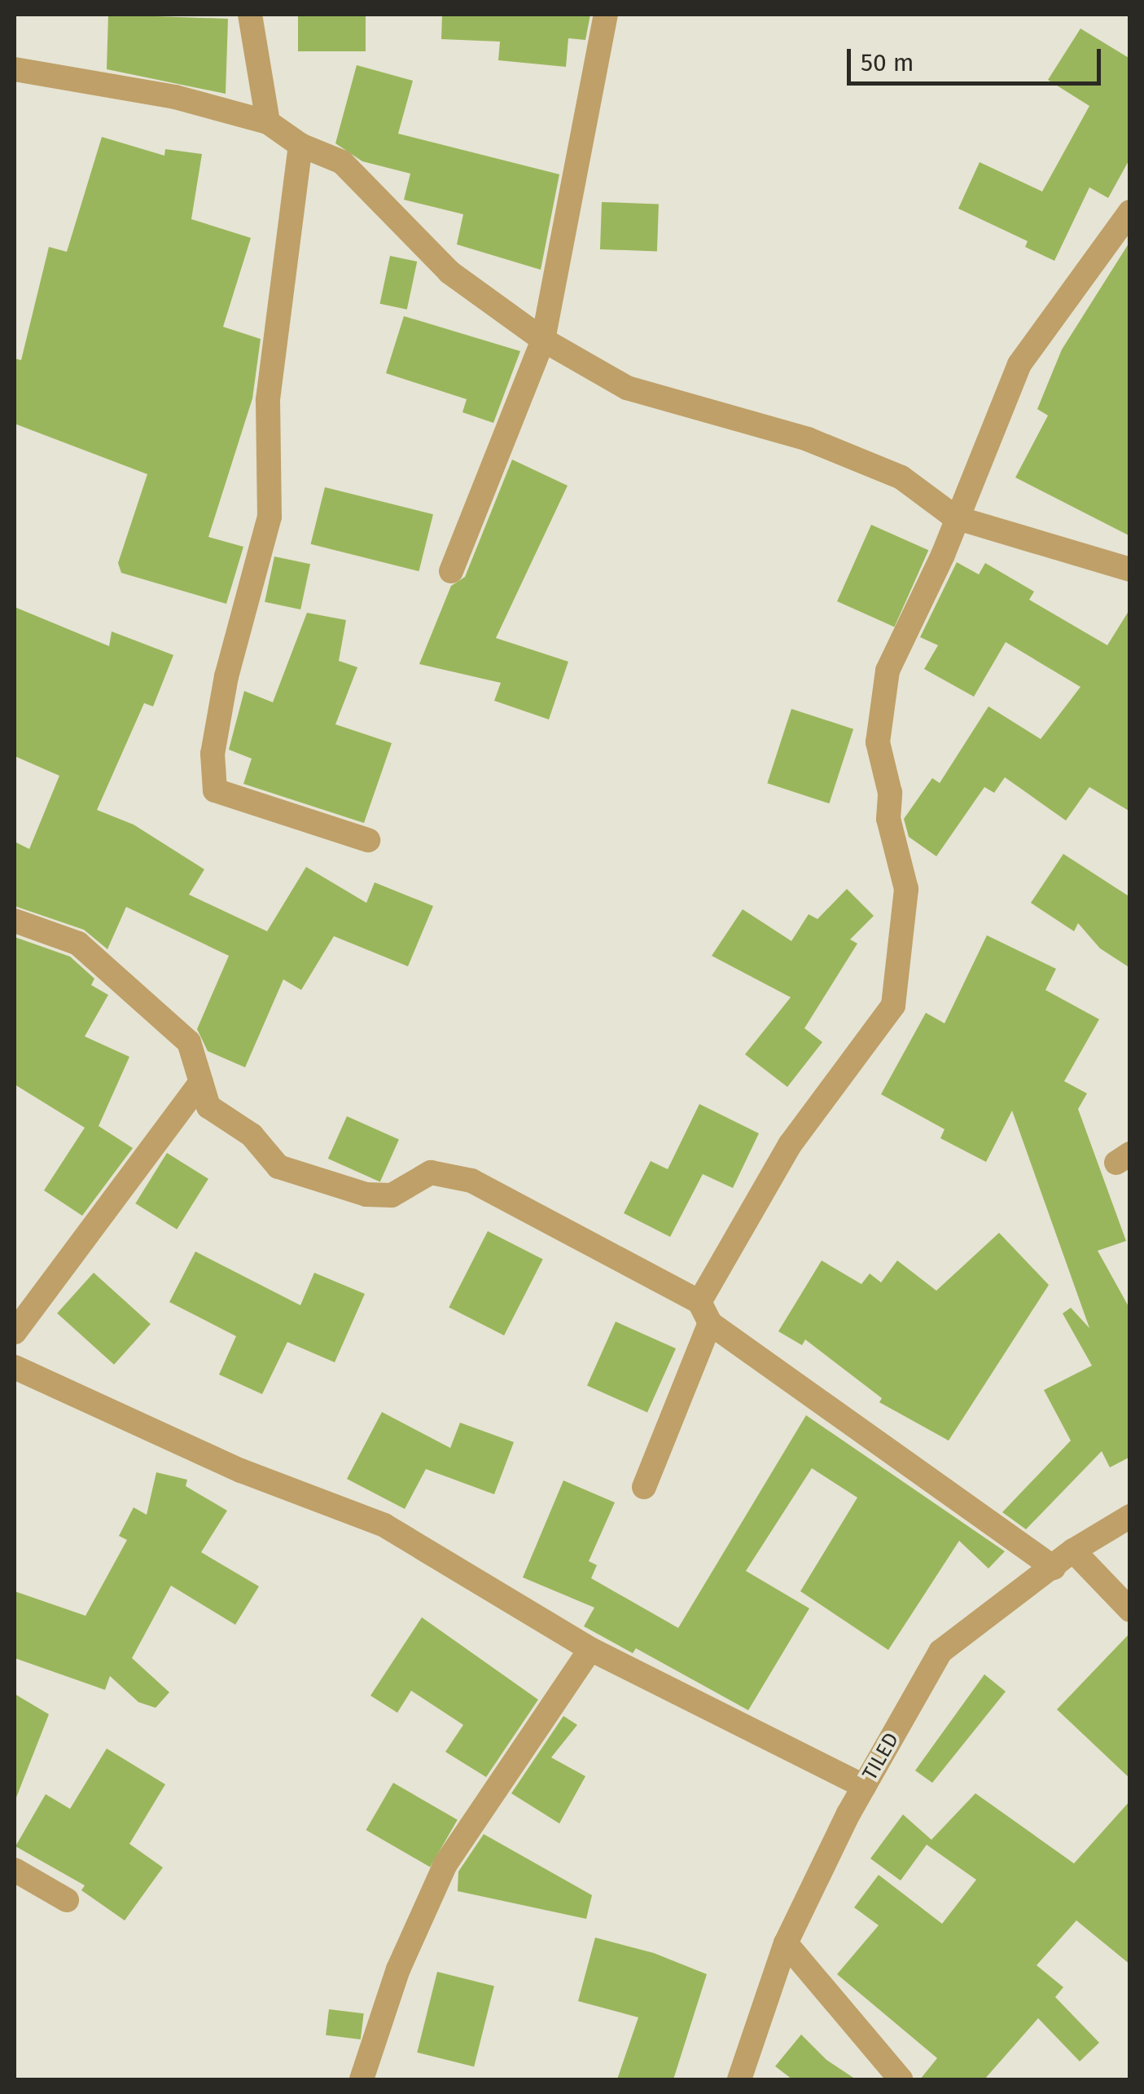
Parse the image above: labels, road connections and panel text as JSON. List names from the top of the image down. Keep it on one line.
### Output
{"streets":{"street":["TILED"]},"scale_bar":"50 m"}
